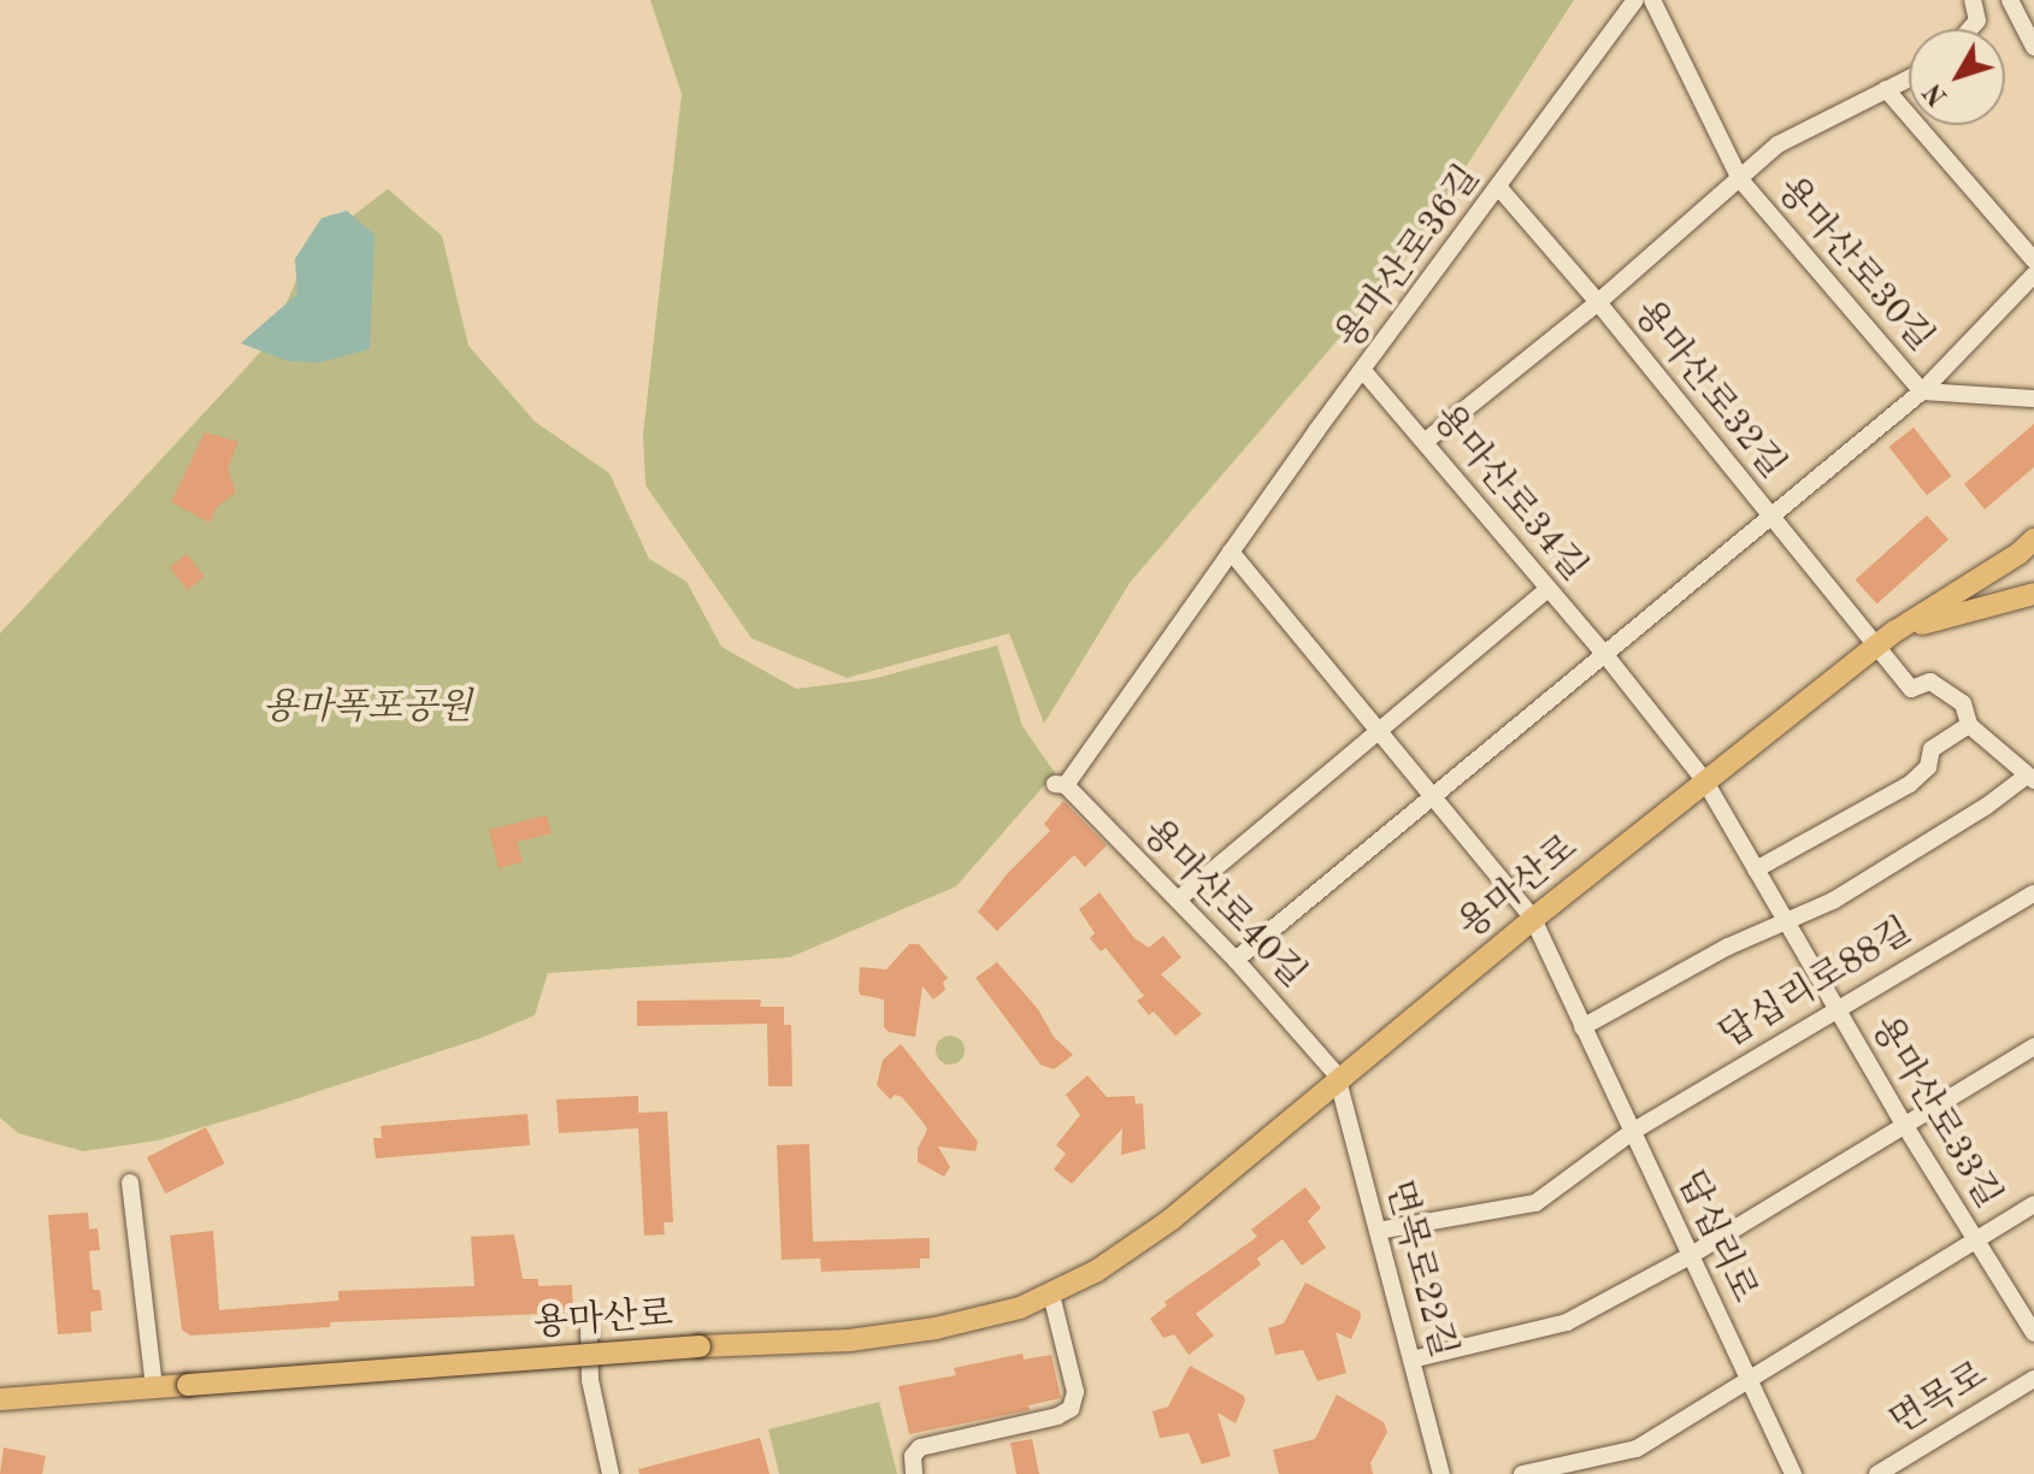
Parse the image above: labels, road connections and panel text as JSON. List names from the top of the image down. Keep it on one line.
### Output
{"streets":{"main road":["용마산로"],"street":["용마산로36길","용마산로30길","용마산로32길","용마산로34길","용마산로40길","답십리로88길","용마산로33길","답십리로","면목로22길","면목로"]},"crossings":[["용마산로36길","용마산로32길"],["용마산로36길","용마산로34길"],["용마산로36길","용마산로40길"],["용마산로30길","용마산로32길"],["용마산로32길","용마산로34길"],["용마산로32길","용마산로"],["용마산로34길","용마산로"],["용마산로34길","용마산로33길"],["용마산로","용마산로40길"],["용마산로","용마산로33길"],["용마산로","답십리로"],["용마산로","면목로22길"],["용마산로40길","면목로22길"],["답십리로88길","용마산로33길"],["답십리로88길","답십리로"],["답십리로88길","면목로22길"]],"parks":["용마폭포공원"],"north":"bottom left"}
